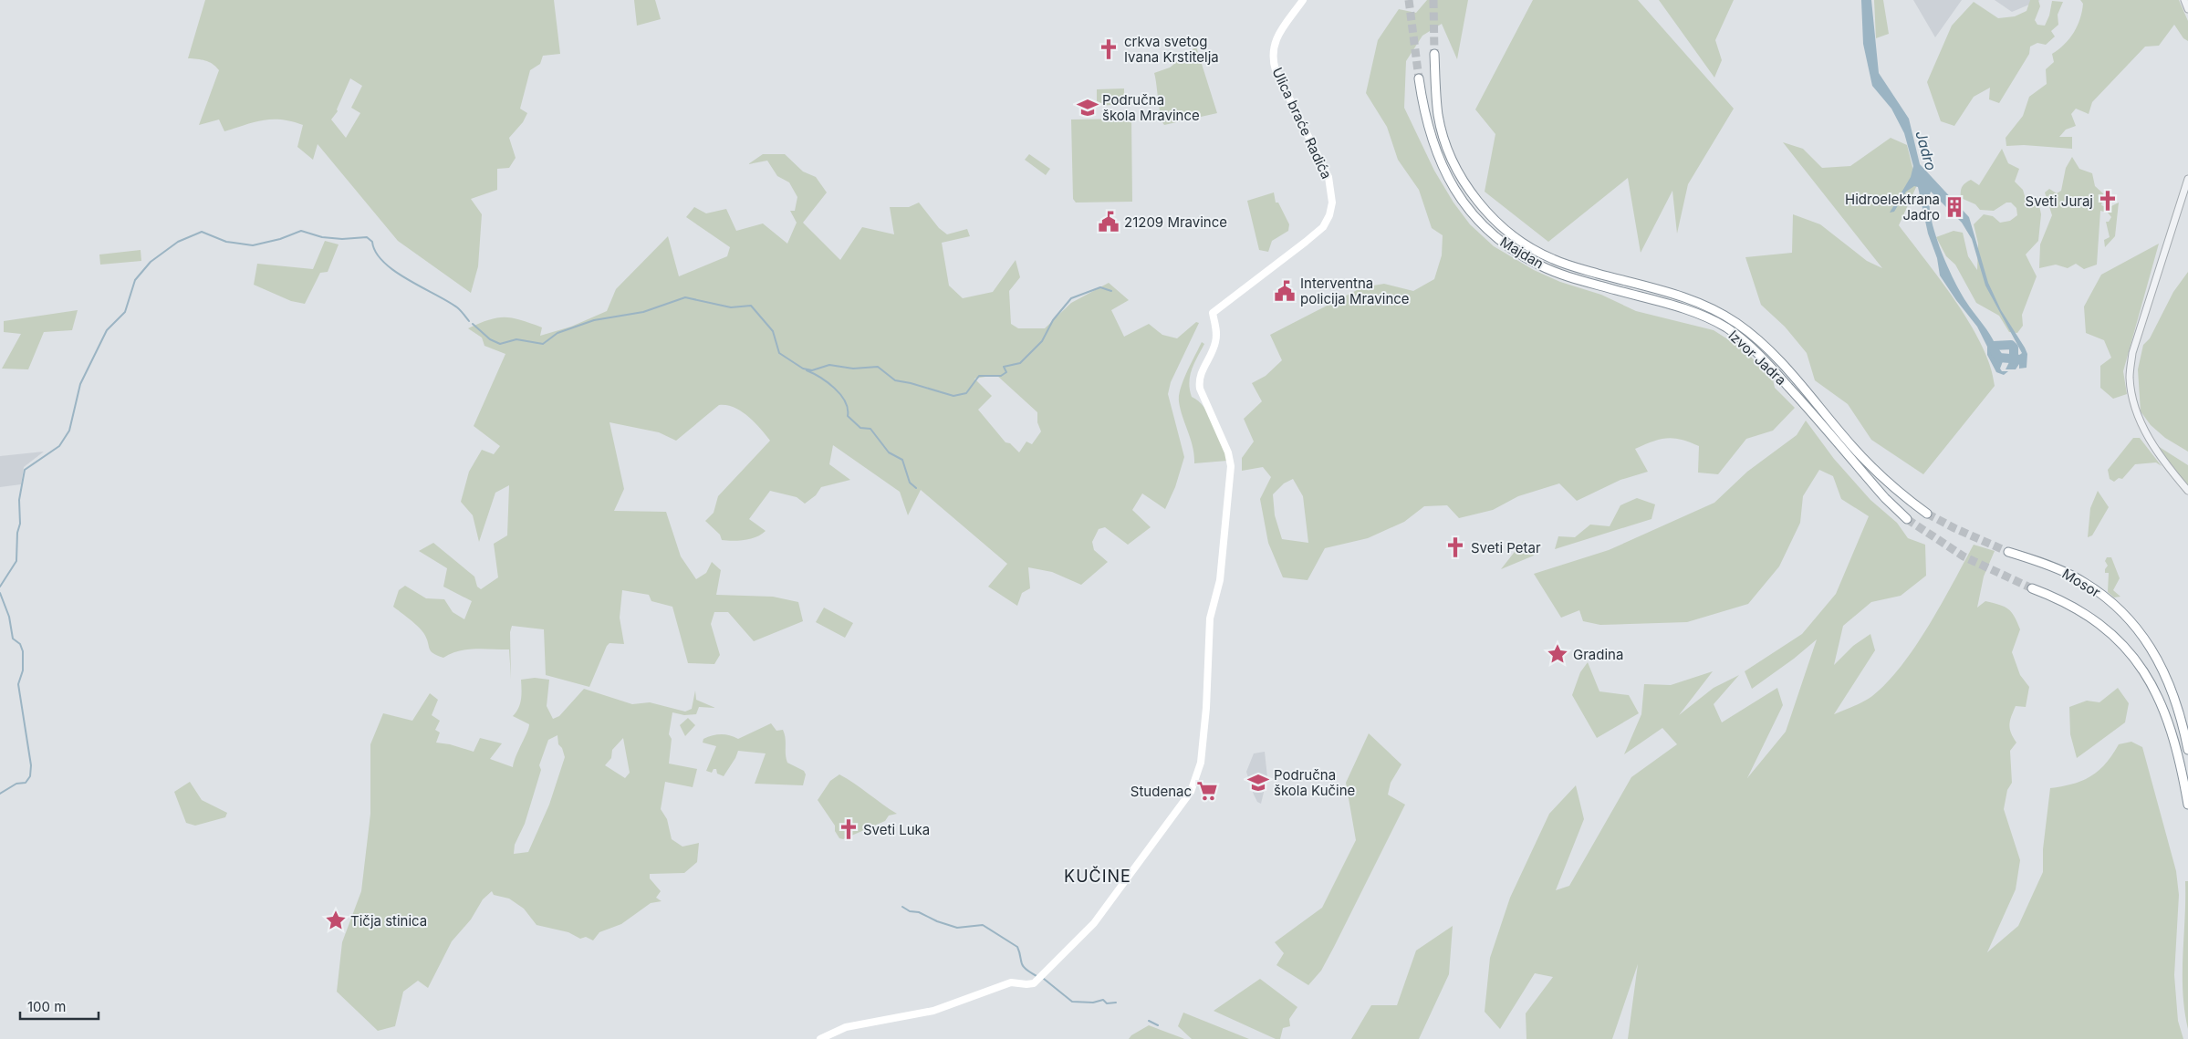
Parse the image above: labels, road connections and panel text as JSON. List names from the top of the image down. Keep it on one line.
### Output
{"streets":{"highway":["Majdan","Izvor Jadra","Mosor"],"main road":["Ulica braće Radića"]},"crossings":[["Majdan","Izvor Jadra"]],"districts":["KUČINE"],"water":["Jadro"],"places":{"church":["crkva svetog Ivana Krstitelja","Sveti Juraj","Sveti Petar","Sveti Luka"],"school or university":["Područna škola Mravince","Područna škola Kučine"],"building":["Hidroelektrana Jadro"],"public building":["21209 Mravince","Interventna policija Mravince"],"place":["Gradina","Tičja stinica"],"supermarket":["Studenac"]},"scale_bar":"100 m"}
